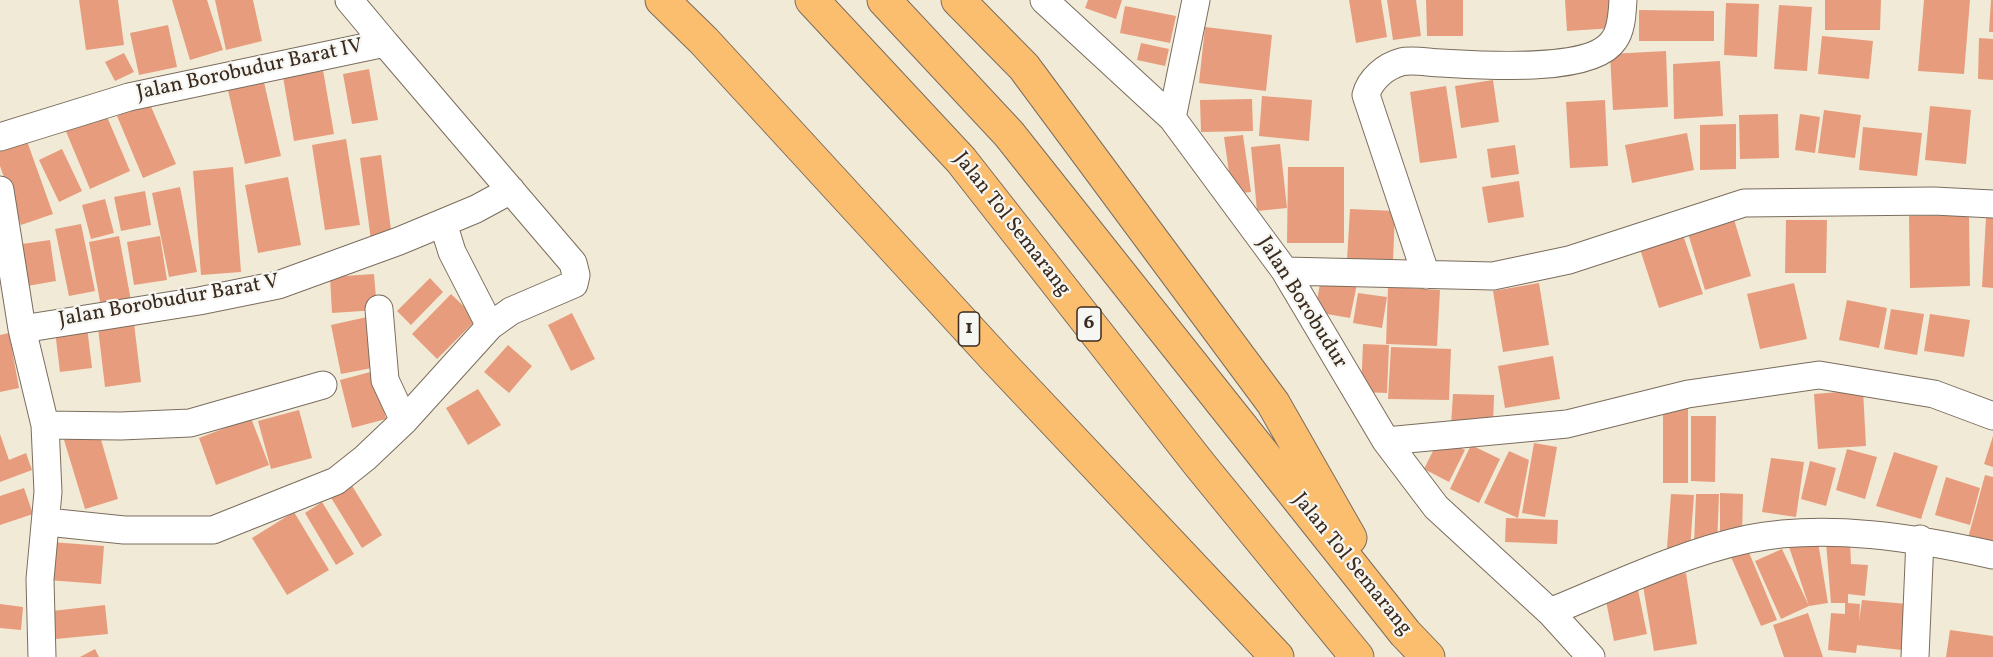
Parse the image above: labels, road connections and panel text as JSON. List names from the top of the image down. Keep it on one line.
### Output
{"streets":{"highway":["Jalan Tol Semarang","6","1"],"street":["Jalan Borobudur Barat IV","Jalan Borobudur Barat V","Jalan Borobudur"]},"crossings":[["Jalan Borobudur Barat IV","Jalan Borobudur Barat V"]]}
